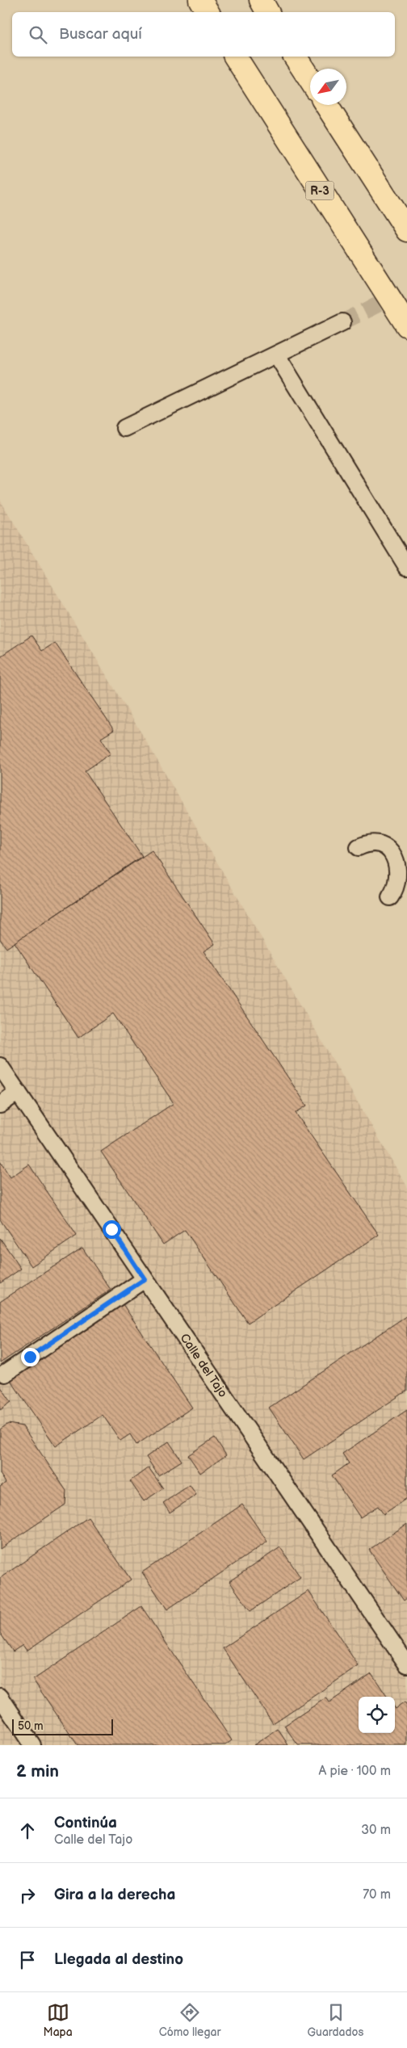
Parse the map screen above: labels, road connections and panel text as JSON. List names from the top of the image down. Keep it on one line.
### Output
{"streets":{"highway":["R-3"],"street":["Calle del Tajo"]},"scale_bar":"50 m","north":"bottom left","page":{"search":"Buscar aquí","scale":"50 m","heading":["2 min","A pie · 100 m"],"list":[["Continúa","Calle del Tajo","30 m"],["Gira a la derecha","70 m"],"Llegada al destino"],"nav":["Mapa","Cómo llegar","Guardados"]}}
